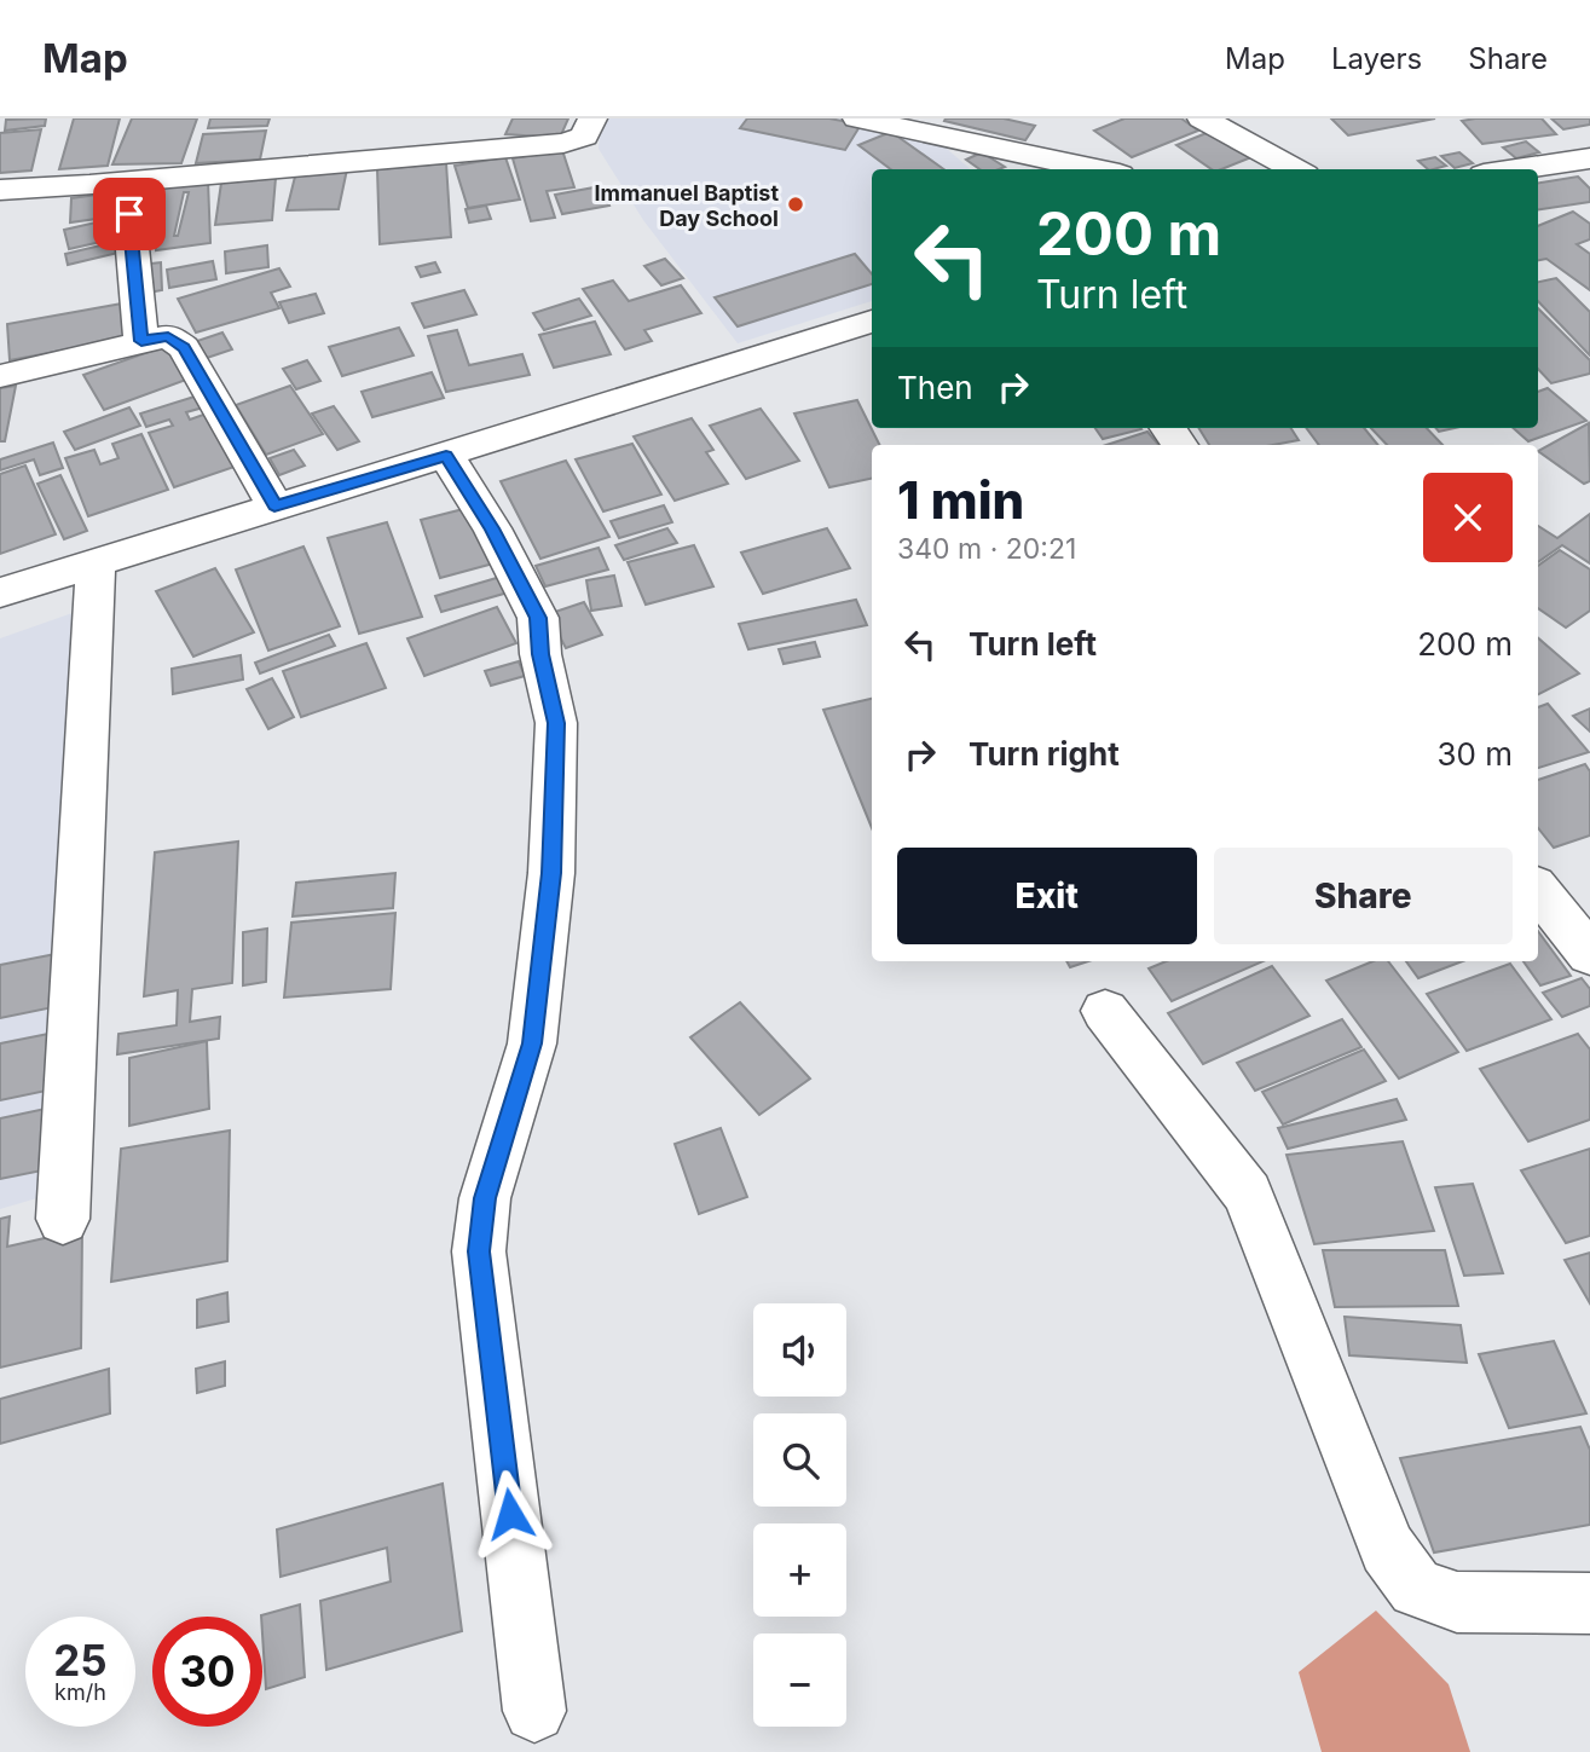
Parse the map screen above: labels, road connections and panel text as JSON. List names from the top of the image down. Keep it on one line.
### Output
{"places":["Immanuel Baptist Day School"],"page":{"header":"Map","nav":["Map","Layers","Share"],"turn":["200 m","Turn left"],"then":"Then","heading":["1 min","340 m · 20:21"],"list":[{"name":"Turn left","value":"200 m"},{"name":"Turn right","value":"30 m"}],"buttons":["Exit","Share"],"map_buttons":["+","−"],"speed":"25 km/h","limit":"30"}}
